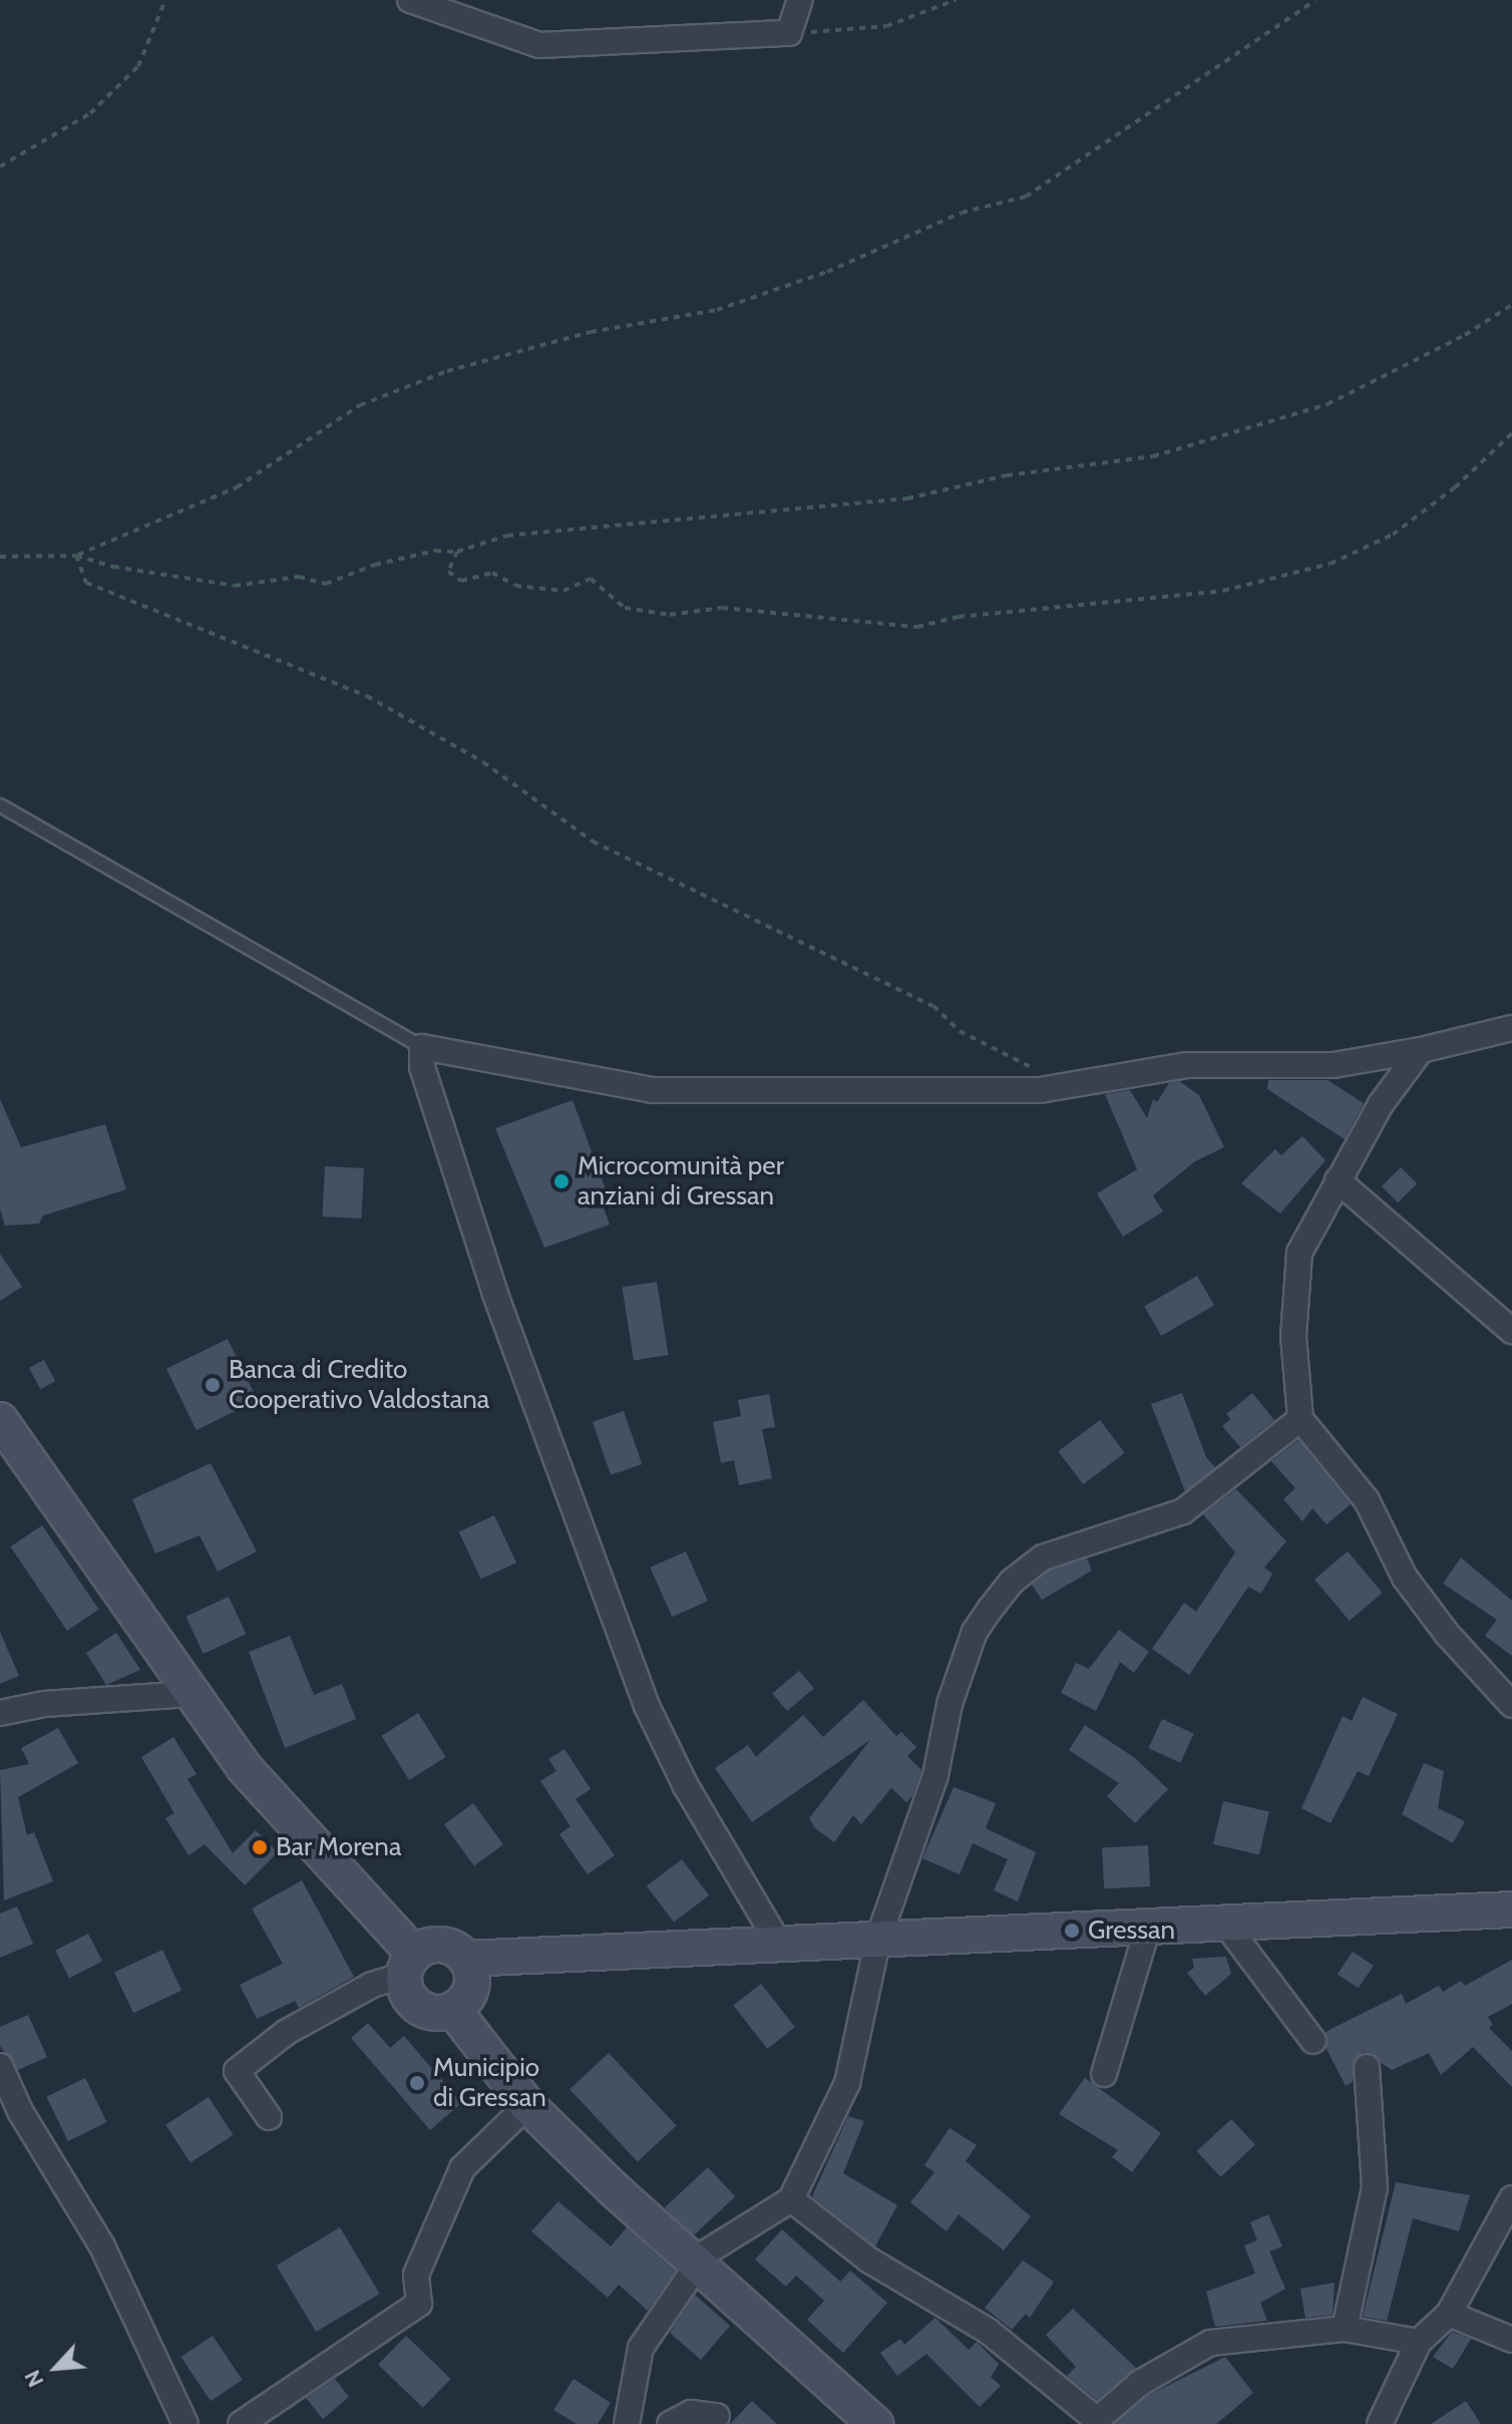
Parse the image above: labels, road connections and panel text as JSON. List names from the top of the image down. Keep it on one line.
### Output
{"places":["Microcomunità per anziani di Gressan","Banca di Credito Cooperativo Valdostana","Bar Morena","Gressan","Municipio di Gressan"],"north":"bottom left"}
